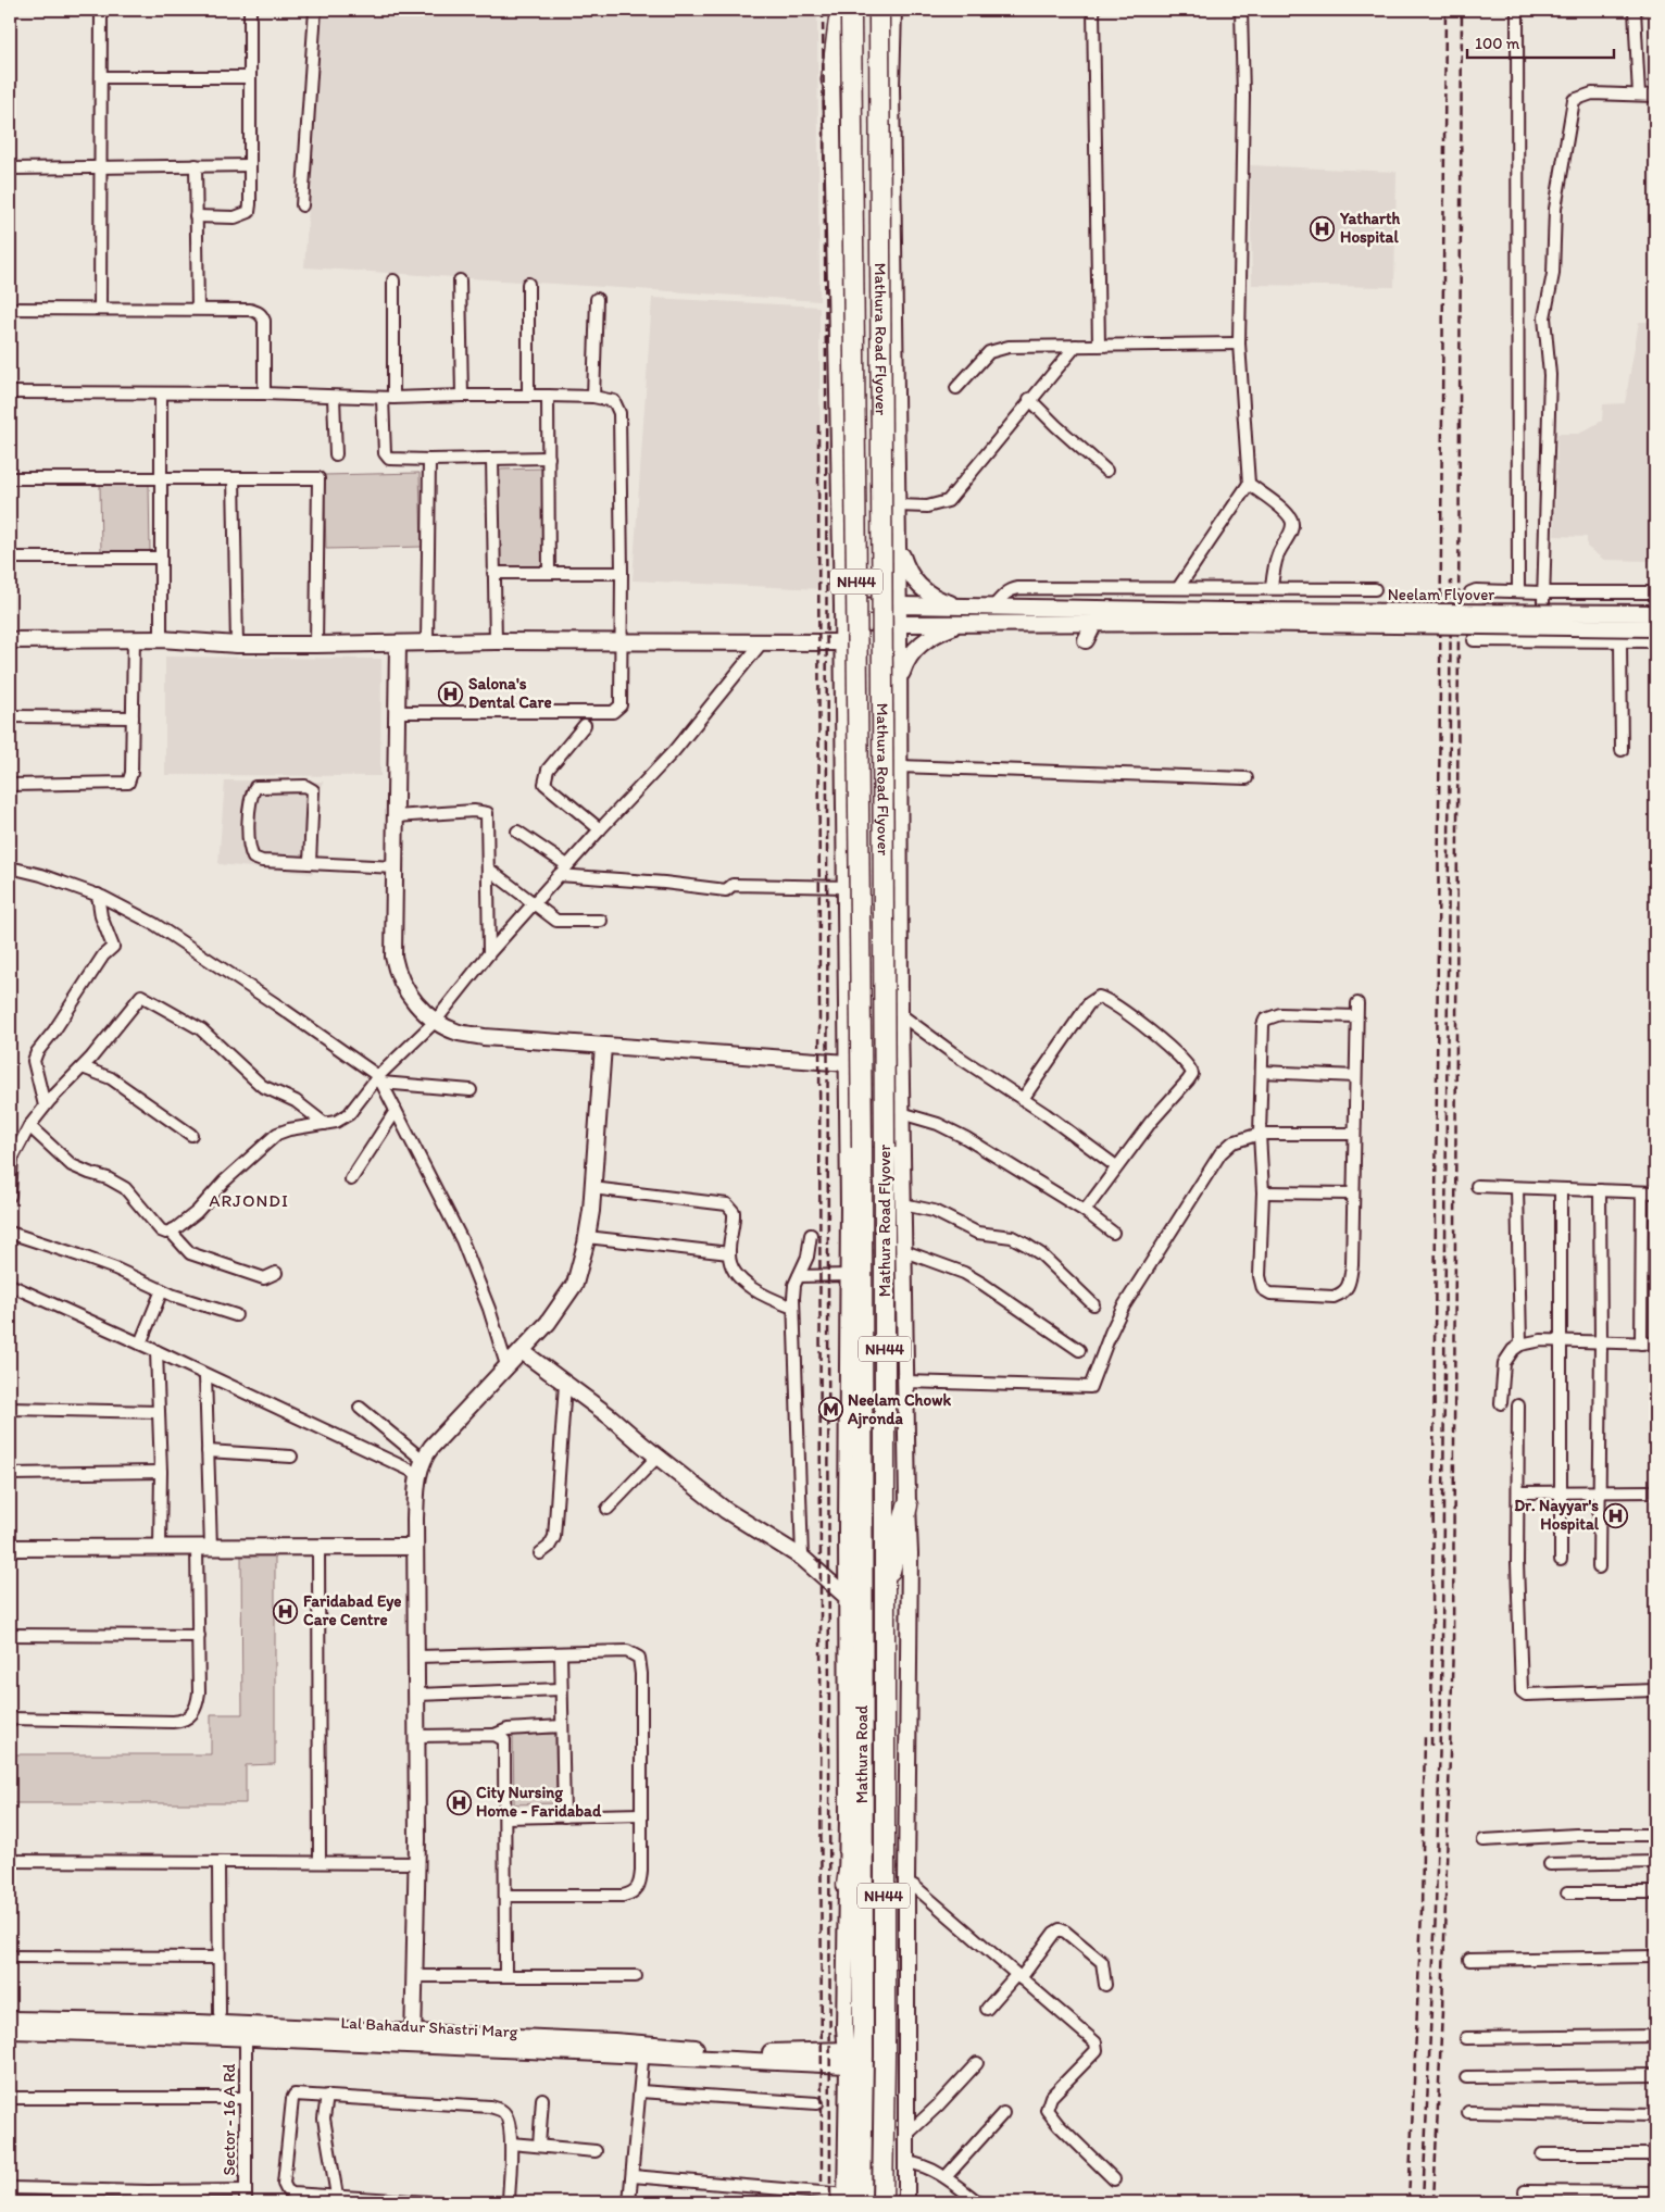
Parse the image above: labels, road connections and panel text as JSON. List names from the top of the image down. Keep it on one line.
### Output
{"streets":{"highway":["Mathura Road Flyover","NH44","Mathura Road"],"street":["Neelam Flyover","Sector - 16 A Rd"]},"crossings":[["Mathura Road Flyover","Mathura Road"]],"districts":["ARJONDI"],"places":{"hospital":["Yatharth Hospital","Salona's Dental Care","Dr. Nayyar's Hospital","Faridabad Eye Care Centre","City Nursing Home - Faridabad"],"metro station":["Neelam Chowk Ajronda"]},"scale_bar":"100 m"}
